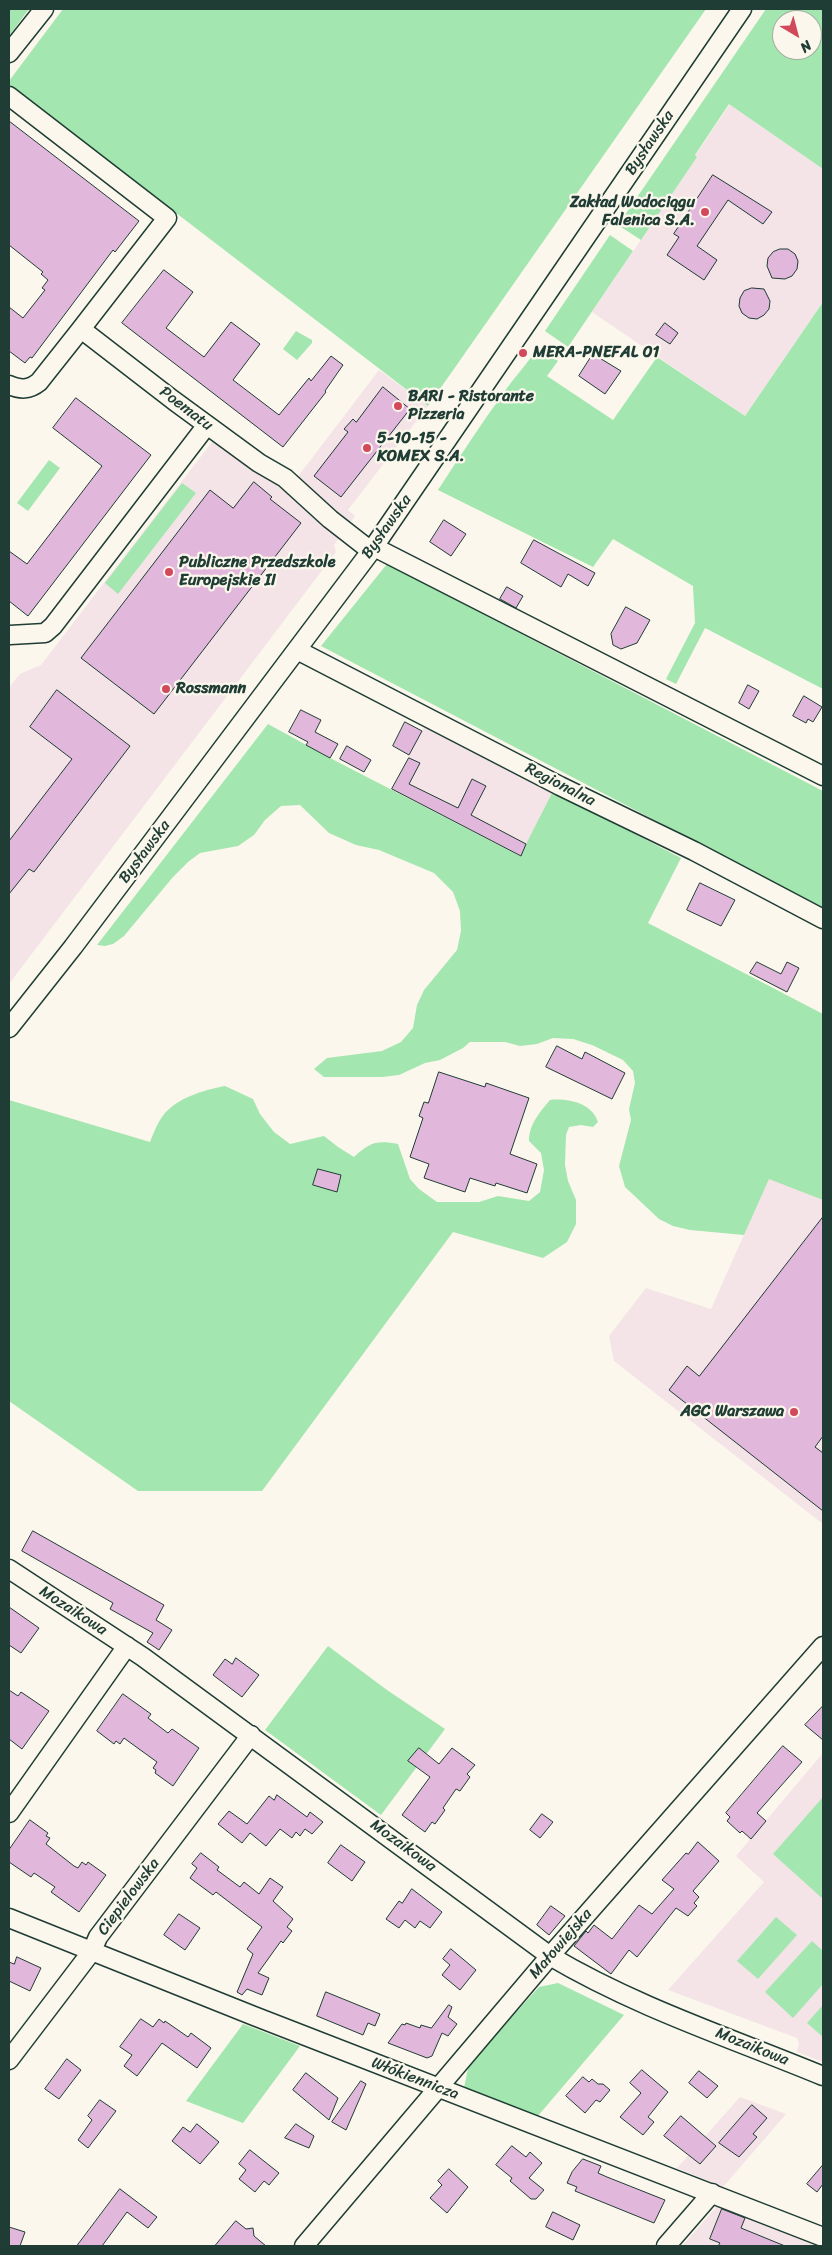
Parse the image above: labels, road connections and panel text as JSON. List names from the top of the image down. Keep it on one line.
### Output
{"streets":{"street":["Bysławska","Poematu","Regionalna","Mozaikowa","Ciepielowska","Małowiejska","Włókiennicza"]},"crossings":[["Bysławska","Poematu"],["Bysławska","Regionalna"],["Mozaikowa","Ciepielowska"],["Mozaikowa","Małowiejska"],["Ciepielowska","Włókiennicza"],["Małowiejska","Włókiennicza"]],"places":["Zakład Wodociągu Falenica S.A.","MERA-PNEFAL 01","BARI - Ristorante Pizzeria","5-10-15 - KOMEX S.A.","Publiczne Przedszkole Europejskie II","Rossmann","AGC Warszawa"],"north":"bottom right"}
